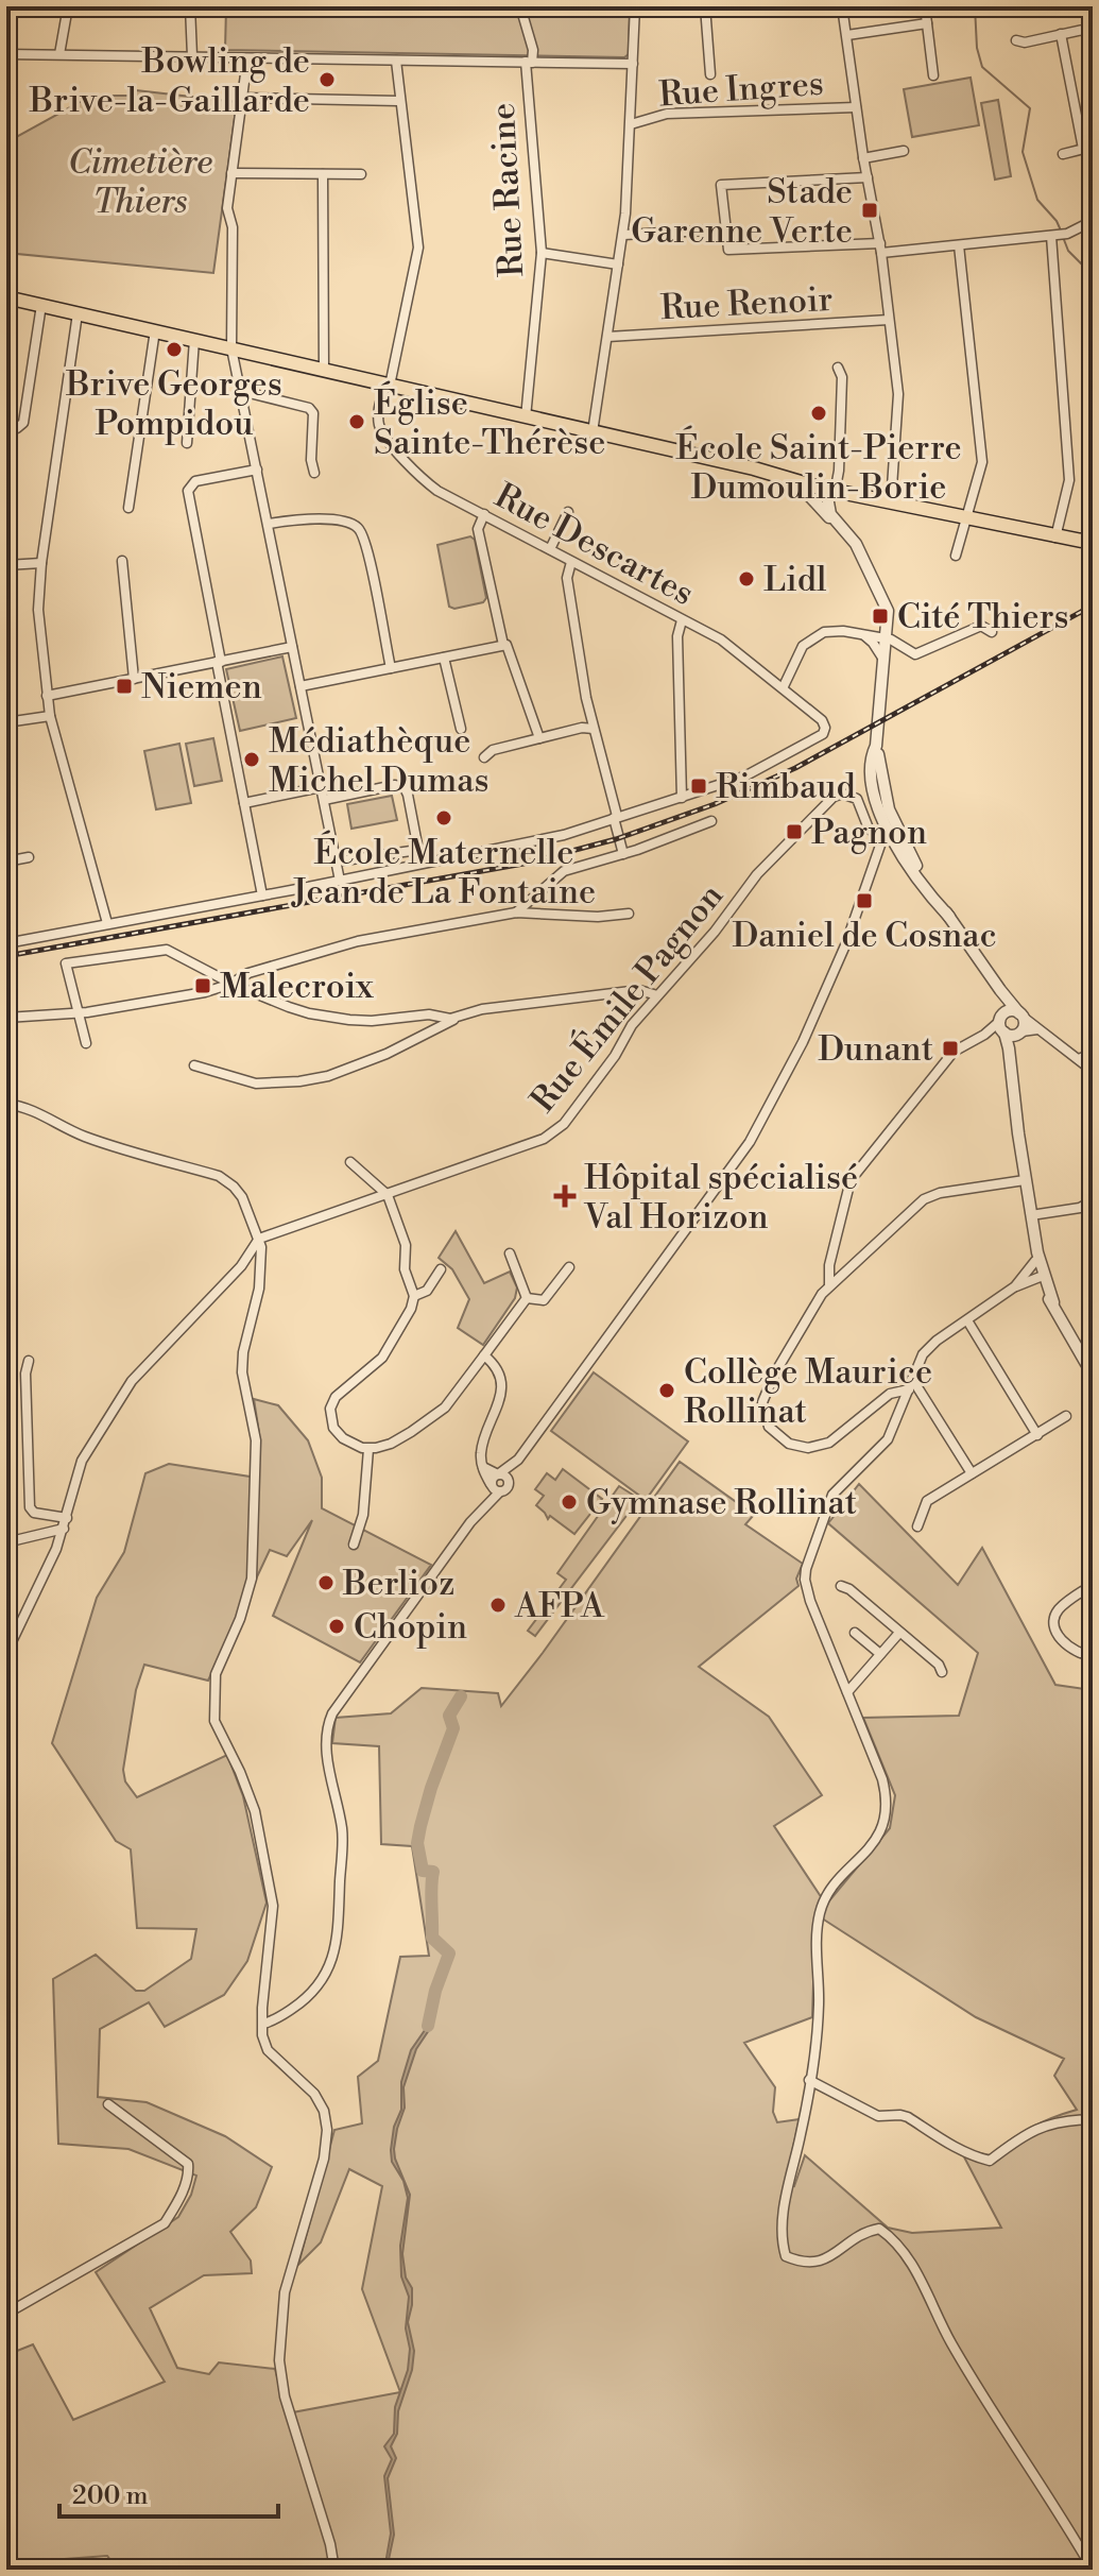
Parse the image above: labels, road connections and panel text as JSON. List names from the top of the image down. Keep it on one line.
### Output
{"streets":{"street":["Rue Ingres","Rue Racine","Rue Renoir","Rue Descartes","Rue Émile Pagnon"]},"parks":["Cimetière Thiers"],"places":{"other":["Bowling de Brive-la-Gaillarde","Brive Georges Pompidou","École Saint-Pierre Dumoulin-Borie","Église Sainte-Thérèse","Lidl","Médiathèque Michel Dumas","École Maternelle Jean de La Fontaine","Collège Maurice Rollinat","Gymnase Rollinat","Berlioz","AFPA","Chopin"],"transit":["Stade Garenne Verte","Cité Thiers","Niemen","Rimbaud","Pagnon","Daniel de Cosnac","Malecroix","Dunant"],"health":["Hôpital spécialisé Val Horizon"]},"scale_bar":"200 m"}
